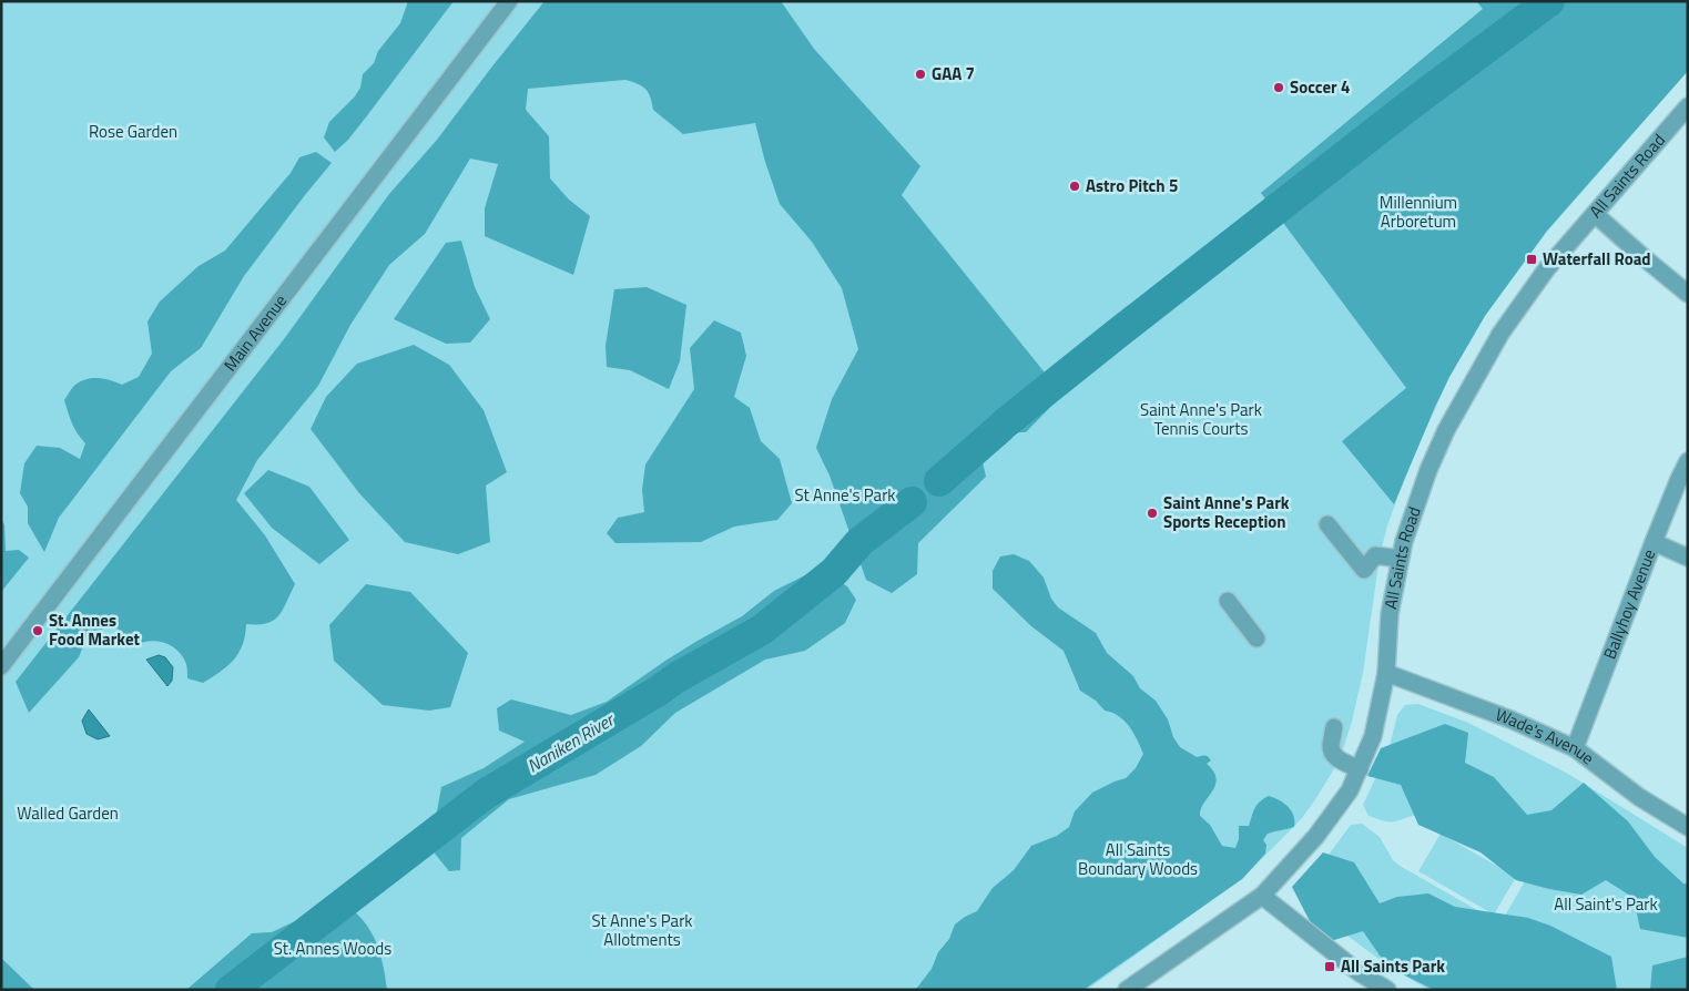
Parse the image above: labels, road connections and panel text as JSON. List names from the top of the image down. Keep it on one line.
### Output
{"streets":{"street":["All Saints Road","Main Avenue","Ballyhoy Avenue","Wade's Avenue"]},"crossings":[["All Saints Road","Wade's Avenue"],["Ballyhoy Avenue","Wade's Avenue"]],"water":["Naniken River"],"parks":["Rose Garden","Millennium Arboretum","Saint Anne's Park Tennis Courts","St Anne's Park","Walled Garden","All Saints Boundary Woods","All Saint's Park","St Anne's Park Allotments","St. Annes Woods"],"places":{"other":["GAA 7","Soccer 4","Astro Pitch 5","Saint Anne's Park Sports Reception","St. Annes Food Market"],"transit":["Waterfall Road","All Saints Park"]}}
